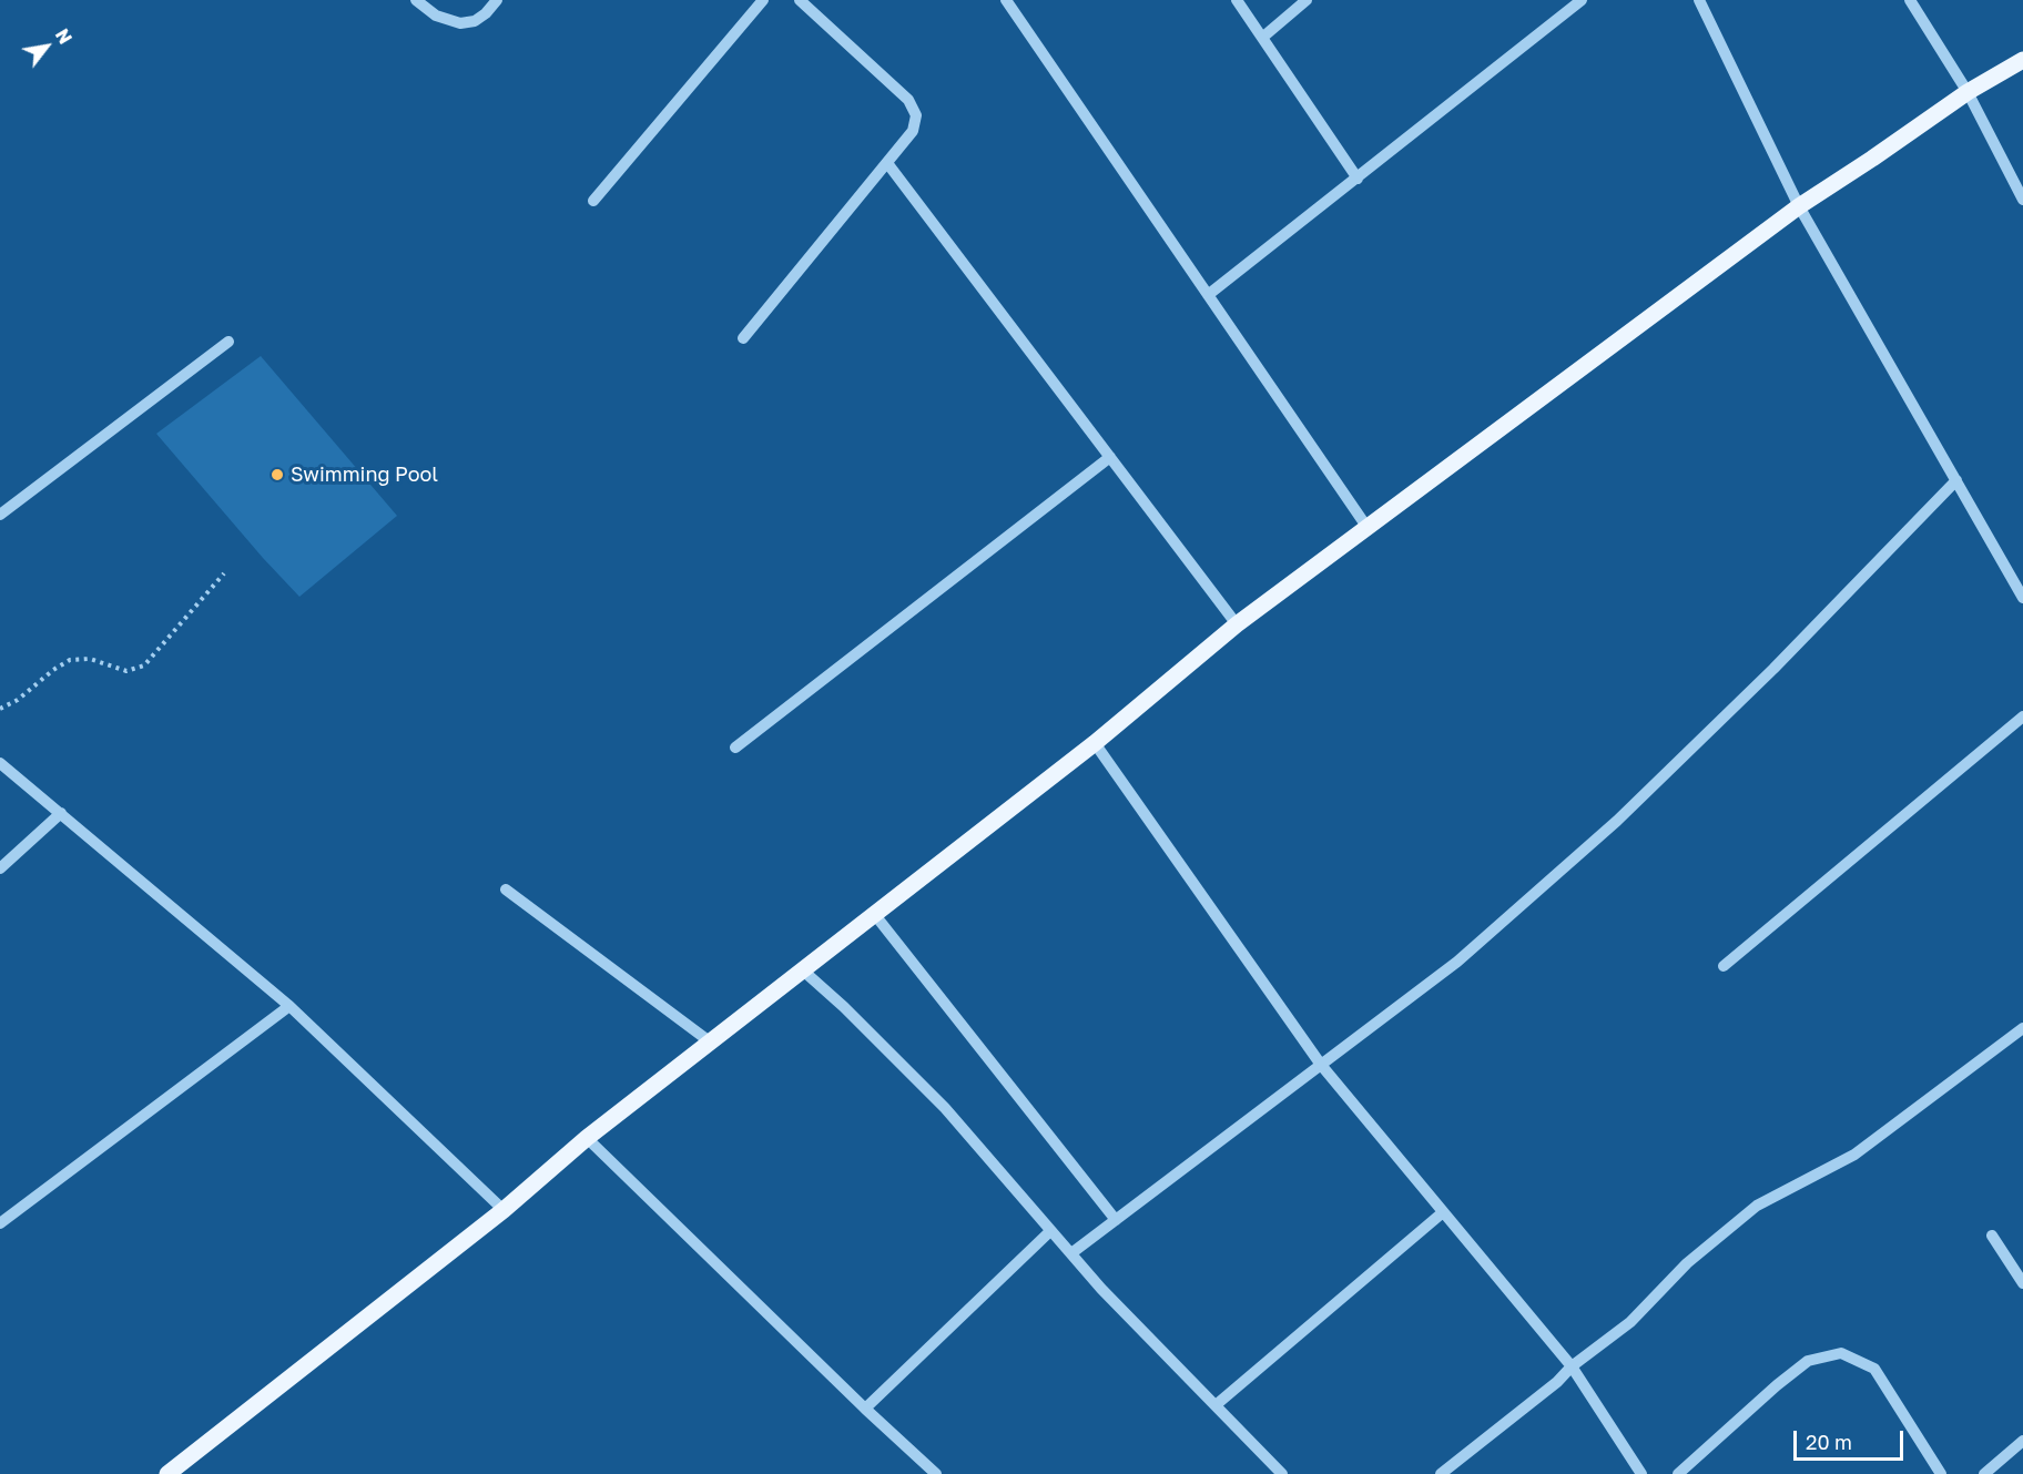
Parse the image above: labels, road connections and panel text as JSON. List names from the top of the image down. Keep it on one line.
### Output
{"places":["Swimming Pool"],"scale_bar":"20 m","north":"top right"}
